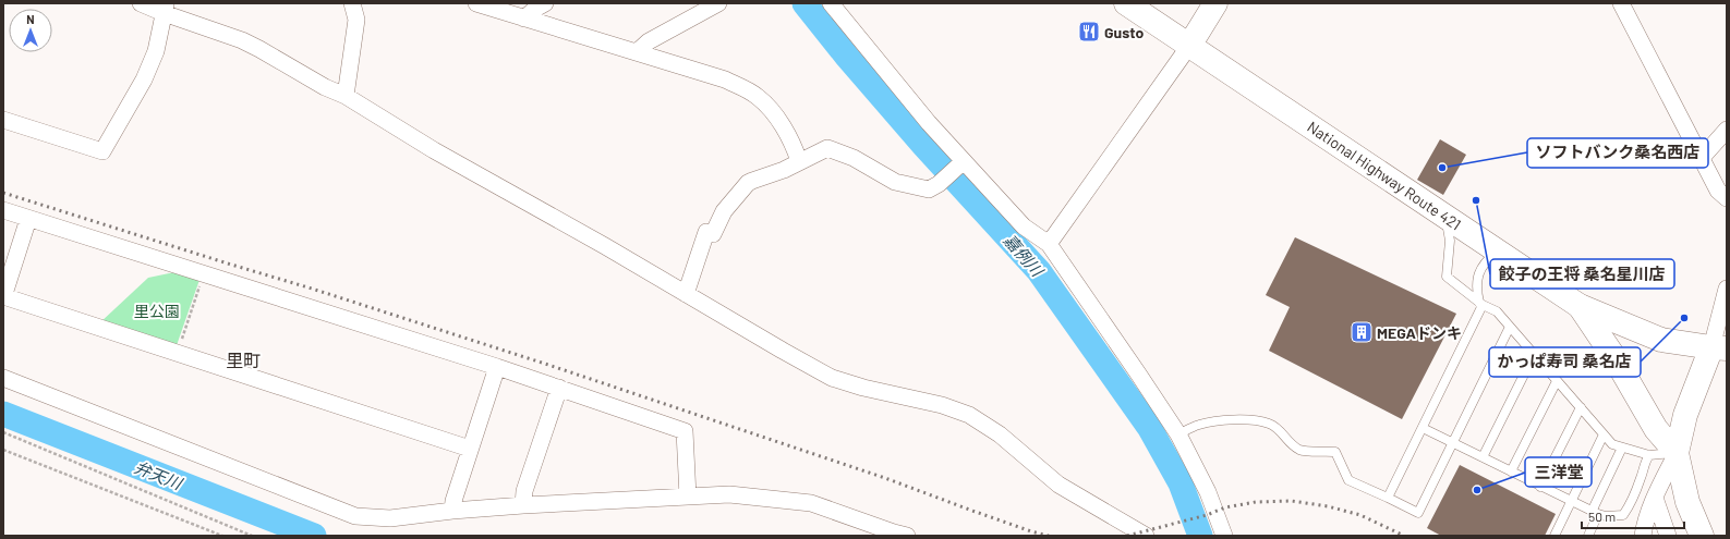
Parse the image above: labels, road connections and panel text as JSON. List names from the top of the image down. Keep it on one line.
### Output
{"streets":{"main road":["National Highway Route 421"]},"districts":["里町"],"water":["嘉例川","弁天川"],"parks":["里公園"],"places":{"restaurant":["Gusto"],"other":["ソフトバンク桑名西店","餃子の王将 桑名星川店","かっぱ寿司 桑名店","三洋堂"],"building":["MEGAドンキ"]},"scale_bar":"50 m","north":"top"}
